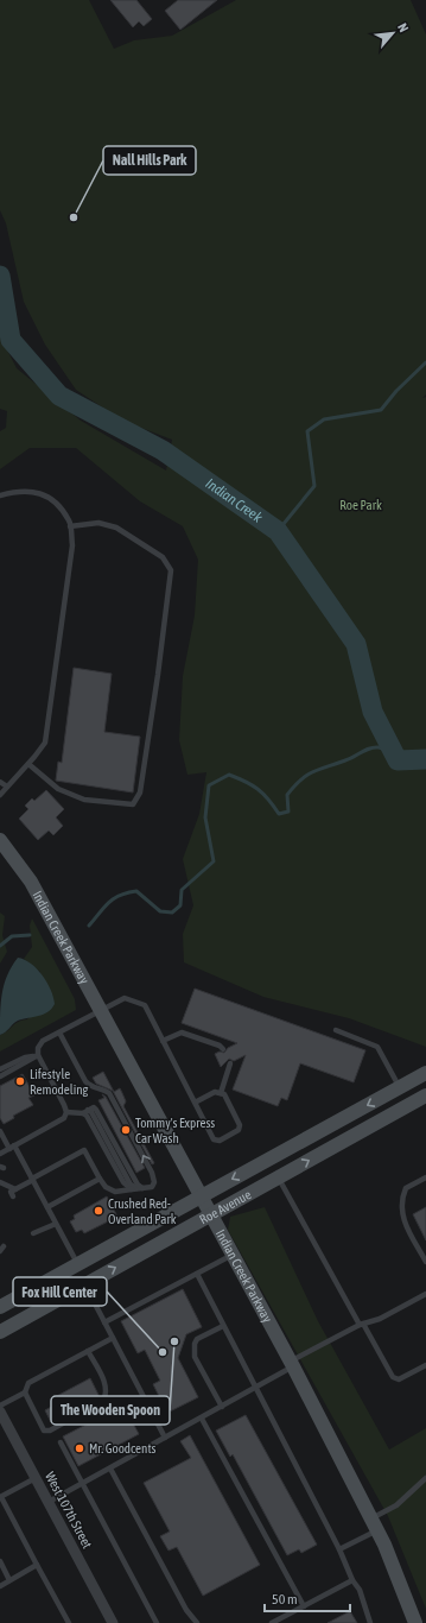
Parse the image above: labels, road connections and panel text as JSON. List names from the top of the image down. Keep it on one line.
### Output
{"streets":{"main road":["Indian Creek Parkway","Roe Avenue"],"street":["West 107th Street"]},"crossings":[["Indian Creek Parkway","Roe Avenue"]],"water":["Indian Creek"],"parks":["Roe Park"],"places":["Nall Hills Park","Lifestyle Remodeling","Tommy's Express Car Wash","Crushed Red- Overland Park","The Wooden Spoon","Fox Hill Center","Mr. Goodcents"],"scale_bar":"50 m","north":"top right"}
